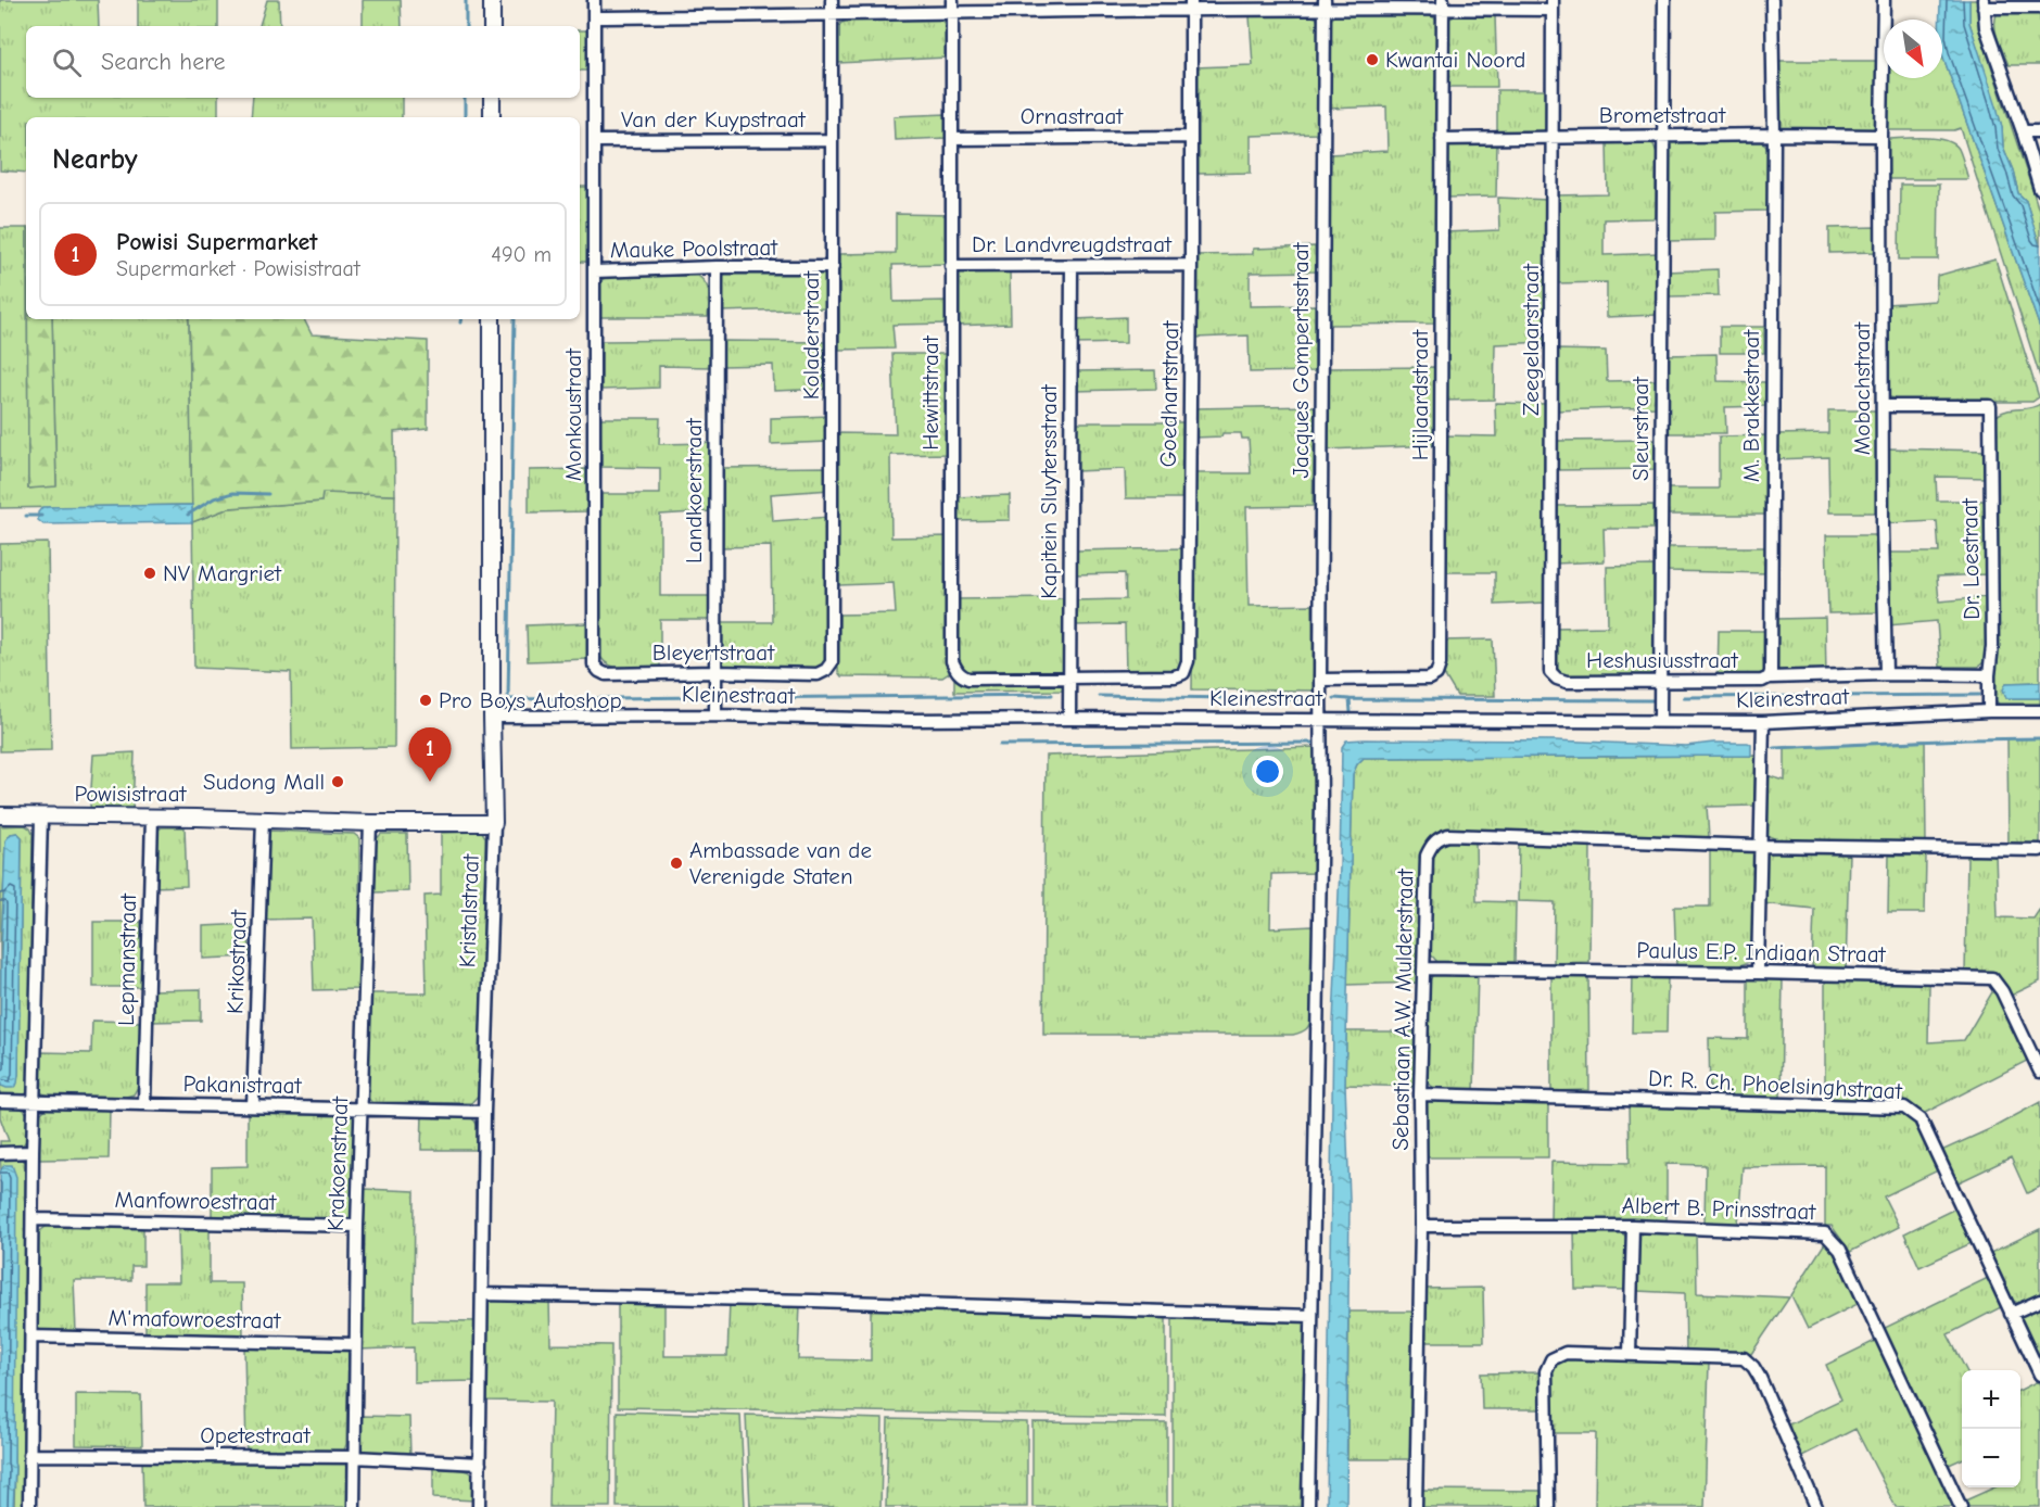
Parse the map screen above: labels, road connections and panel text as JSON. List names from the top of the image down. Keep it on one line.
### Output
{"streets":{"street":["Brometstraat","Ornastraat","Van der Kuypstraat","Dr. Landvreugdstraat","Mauke Poolstraat","Koladerstraat","Zeegelaarstraat","Jacques Gompertsstraat","Mobachstraat","Hewittstraat","Goedhartstraat","Hijlaardstraat","M. Brakkestraat","Monkoustraat","Sleurstraat","Landkoerstraat","Kapitein Sluytersstraat","Dr. Loestraat","Bleyertstraat","Heshusiusstraat","Kleinestraat","Powisistraat","Kristalstraat","Paulus E.P. Indiaan Straat","Lepmanstraat","Krikostraat","Sebastiaan A.W. Mulderstraat","Pakanistraat","Dr. R. Ch. Phoelsinghstraat","Krakoenstraat","Manfowroestraat","Albert B. Prinsstraat","M'mafowroestraat","Opetestraat"]},"crossings":[["Brometstraat","Zeegelaarstraat"],["Brometstraat","Mobachstraat"],["Brometstraat","Hijlaardstraat"],["Brometstraat","M. Brakkestraat"],["Brometstraat","Sleurstraat"],["Ornastraat","Hewittstraat"],["Ornastraat","Goedhartstraat"],["Van der Kuypstraat","Koladerstraat"],["Van der Kuypstraat","Monkoustraat"],["Dr. Landvreugdstraat","Hewittstraat"],["Dr. Landvreugdstraat","Goedhartstraat"],["Dr. Landvreugdstraat","Kapitein Sluytersstraat"],["Mauke Poolstraat","Koladerstraat"],["Mauke Poolstraat","Monkoustraat"],["Mauke Poolstraat","Landkoerstraat"],["Koladerstraat","Bleyertstraat"],["Zeegelaarstraat","Heshusiusstraat"],["Jacques Gompertsstraat","Hijlaardstraat"],["Jacques Gompertsstraat","Kleinestraat"],["Mobachstraat","Dr. Loestraat"],["Mobachstraat","Heshusiusstraat"],["Hewittstraat","Goedhartstraat"],["Hewittstraat","Kapitein Sluytersstraat"],["Goedhartstraat","Kapitein Sluytersstraat"],["M. Brakkestraat","Heshusiusstraat"],["Monkoustraat","Bleyertstraat"],["Sleurstraat","Heshusiusstraat"],["Sleurstraat","Kleinestraat"],["Landkoerstraat","Bleyertstraat"],["Landkoerstraat","Kleinestraat"],["Kapitein Sluytersstraat","Kleinestraat"],["Dr. Loestraat","Kleinestraat"],["Kleinestraat","Kristalstraat"],["Powisistraat","Kristalstraat"],["Powisistraat","Lepmanstraat"],["Powisistraat","Krikostraat"],["Powisistraat","Krakoenstraat"],["Kristalstraat","Pakanistraat"],["Kristalstraat","Opetestraat"],["Paulus E.P. Indiaan Straat","Sebastiaan A.W. Mulderstraat"],["Lepmanstraat","Pakanistraat"],["Krikostraat","Pakanistraat"],["Sebastiaan A.W. Mulderstraat","Dr. R. Ch. Phoelsinghstraat"],["Sebastiaan A.W. Mulderstraat","Albert B. Prinsstraat"],["Pakanistraat","Krakoenstraat"],["Krakoenstraat","Manfowroestraat"],["Krakoenstraat","M'mafowroestraat"],["Krakoenstraat","Opetestraat"]],"places":["Kwantai Noord","NV Margriet","Pro Boys Autoshop","Sudong Mall","Ambassade van de Verenigde Staten"],"north":"bottom right","page":{"search":"Search here","heading":"Nearby","list":[{"mark":"1","name":"Powisi Supermarket","note":"Supermarket · Powisistraat","value":"490 m"}],"pins":"1","map_buttons":["+","−"]}}
